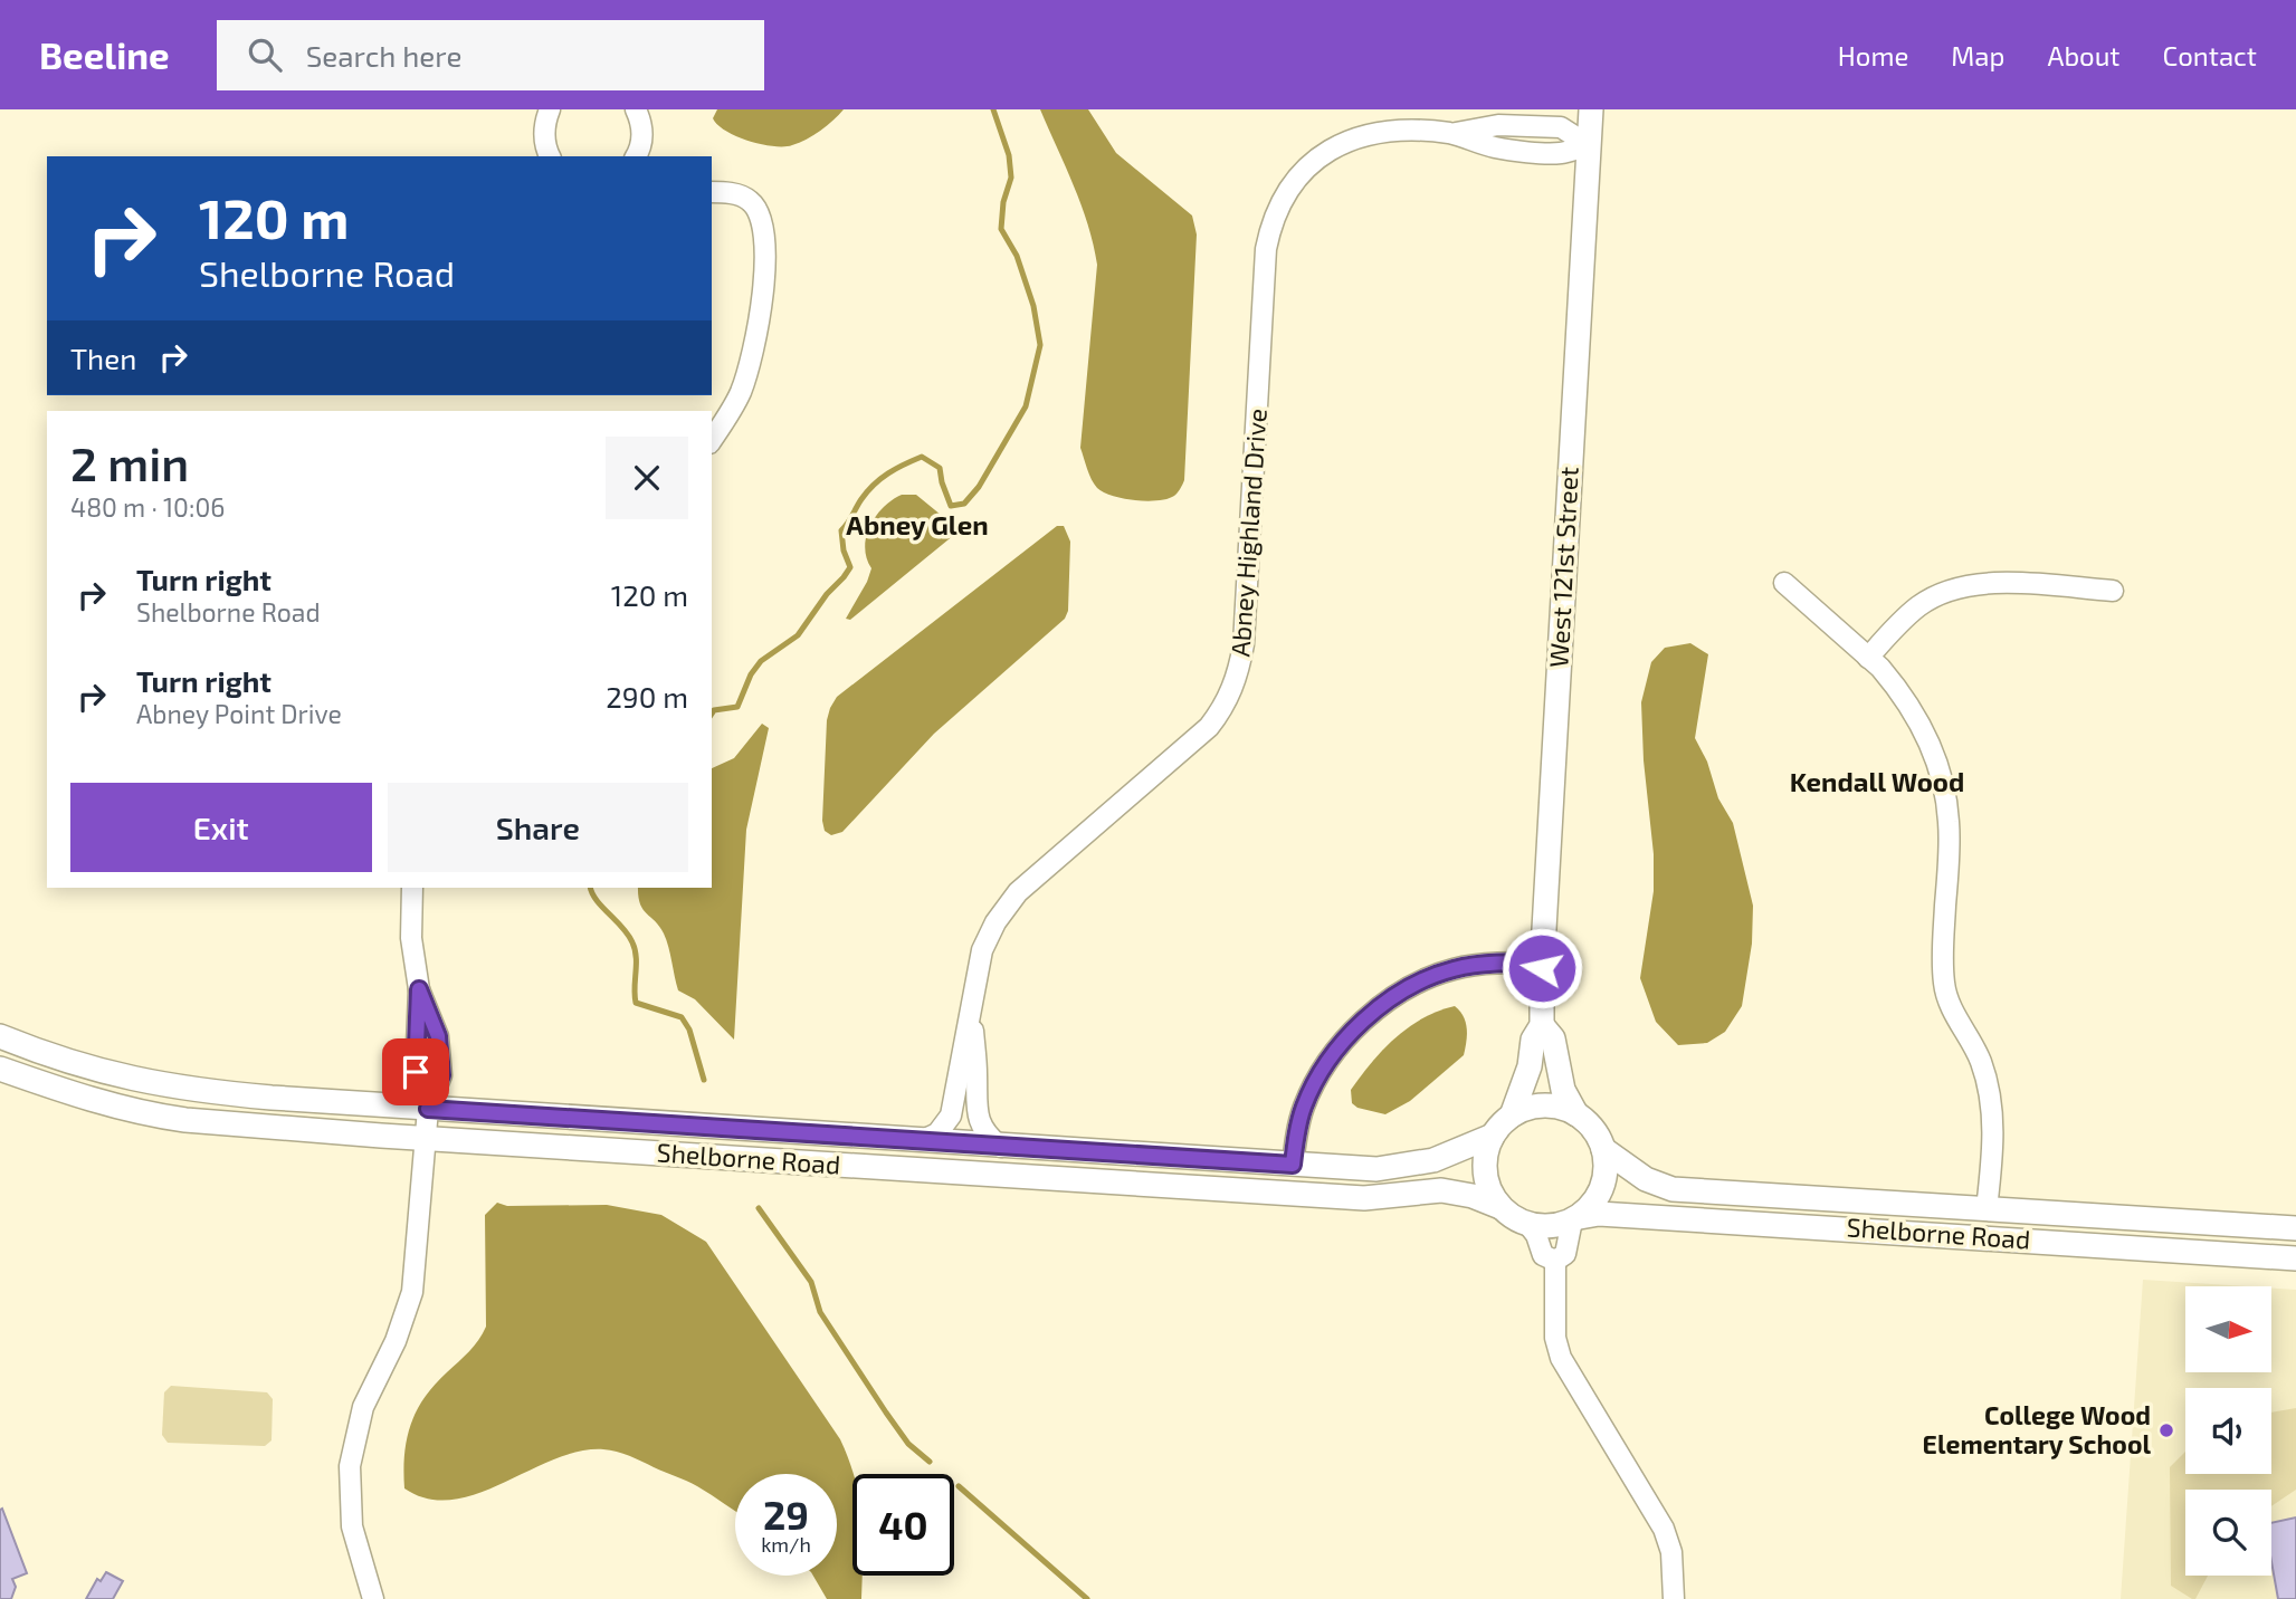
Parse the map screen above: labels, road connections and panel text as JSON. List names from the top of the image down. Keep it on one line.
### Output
{"streets":{"street":["Abney Highland Drive","West 121st Street","Shelborne Road"]},"crossings":[["Abney Highland Drive","West 121st Street"],["Abney Highland Drive","Shelborne Road"],["West 121st Street","Shelborne Road"]],"districts":["Abney Glen","Kendall Wood"],"places":["College Wood Elementary School"],"north":"right","page":{"header":"Beeline","search":"Search here","nav":["Home","Map","About","Contact"],"turn":["120 m","Shelborne Road"],"then":"Then","heading":["2 min","480 m · 10:06"],"list":[{"name":"Turn right","note":"Shelborne Road","value":"120 m"},{"name":"Turn right","note":"Abney Point Drive","value":"290 m"}],"buttons":["Exit","Share"],"speed":"29 km/h","limit":"40"}}
